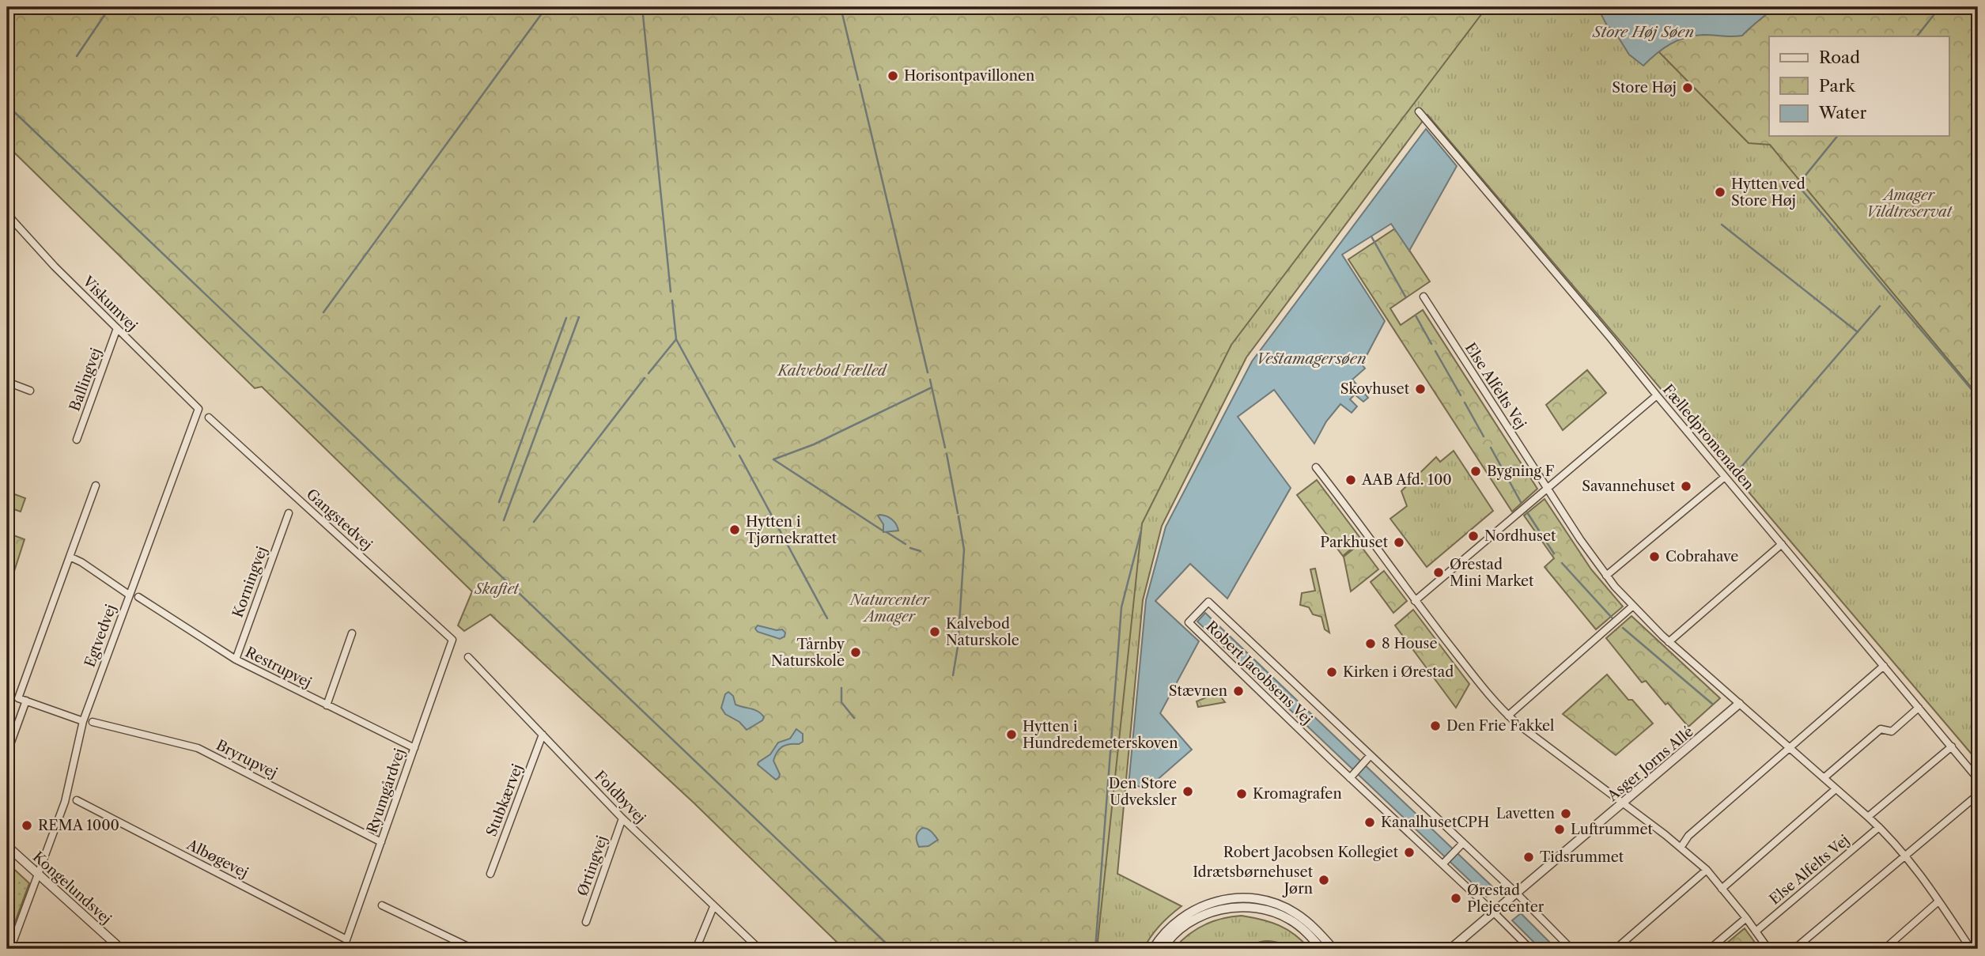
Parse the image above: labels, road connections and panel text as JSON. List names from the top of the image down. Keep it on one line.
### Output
{"streets":{"street":["Viskumvej","Ballingvej","Else Alfelts Vej","Fælledpromenaden","Gangstedvej","Korningvej","Egtvedvej","Restrupvej","Robert Jacobsens Vej","Bryrupvej","Asger Jorns Allé","Ryumgårdvej","Foldbyvej","Stubkærvej","Albøgevej","Ørtingvej","Kongelundsvej"]},"crossings":[["Viskumvej","Ballingvej"],["Viskumvej","Egtvedvej"],["Else Alfelts Vej","Asger Jorns Allé"],["Gangstedvej","Ryumgårdvej"],["Korningvej","Restrupvej"],["Egtvedvej","Kongelundsvej"],["Restrupvej","Ryumgårdvej"],["Robert Jacobsens Vej","Asger Jorns Allé"],["Bryrupvej","Ryumgårdvej"],["Ryumgårdvej","Albøgevej"],["Foldbyvej","Stubkærvej"],["Foldbyvej","Ørtingvej"]],"water":["Store Høj Søen","Vestamagersøen"],"parks":["Amager Vildtreservat","Kalvebod Fælled","Skaftet","Naturcenter Amager"],"places":["Horisontpavillonen","Store Høj","Hytten ved Store Høj","Skovhuset","Bygning F","AAB Afd. 100","Savannehuset","Hytten i Tjørnekrattet","Nordhuset","Parkhuset","Cobrahave","Ørestad Mini Market","Kalvebod Naturskole","8 House","Tårnby Naturskole","Kirken i Ørestad","Stævnen","Den Frie Fakkel","Hytten i Hundredemeterskoven","Den Store Udveksler","Kromagrafen","Lavetten","KanalhusetCPH","REMA 1000","Luftrummet","Robert Jacobsen Kollegiet","Tidsrummet","Idrætsbørnehuset Jørn","Ørestad Plejecenter"],"legend":["Road","Park","Water"]}
